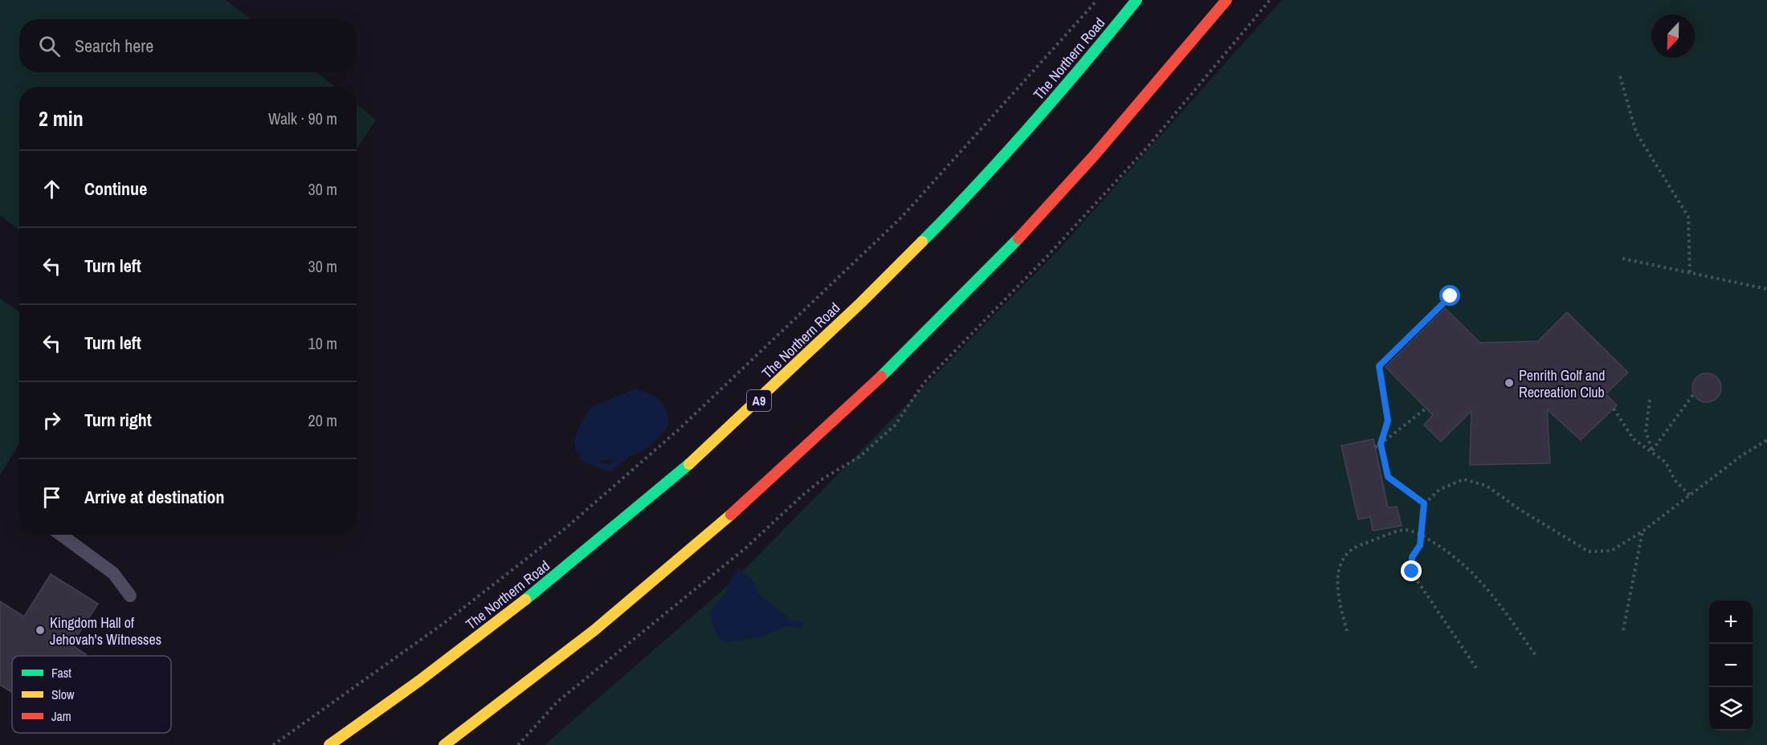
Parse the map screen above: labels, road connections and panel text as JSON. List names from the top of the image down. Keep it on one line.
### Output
{"streets":{"highway":["The Northern Road","A9"]},"places":["Penrith Golf and Recreation Club","Kingdom Hall of Jehovah's Witnesses"],"legend":["Fast","Slow","Jam"],"north":"bottom","page":{"search":"Search here","heading":["2 min","Walk · 90 m"],"list":[["Continue","30 m"],["Turn left","30 m"],["Turn left","10 m"],["Turn right","20 m"],"Arrive at destination"],"map_buttons":["+","−"]}}
